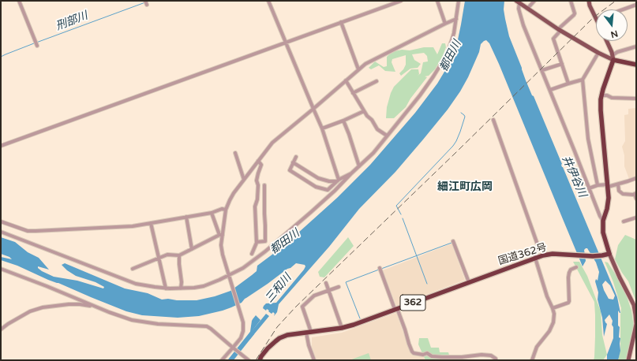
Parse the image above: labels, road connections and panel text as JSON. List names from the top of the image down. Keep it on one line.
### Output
{"streets":{"highway":["国道362号","362"]},"districts":["細江町広岡"],"water":["刑部川","都田川","井伊谷川","三和川"],"north":"bottom"}
